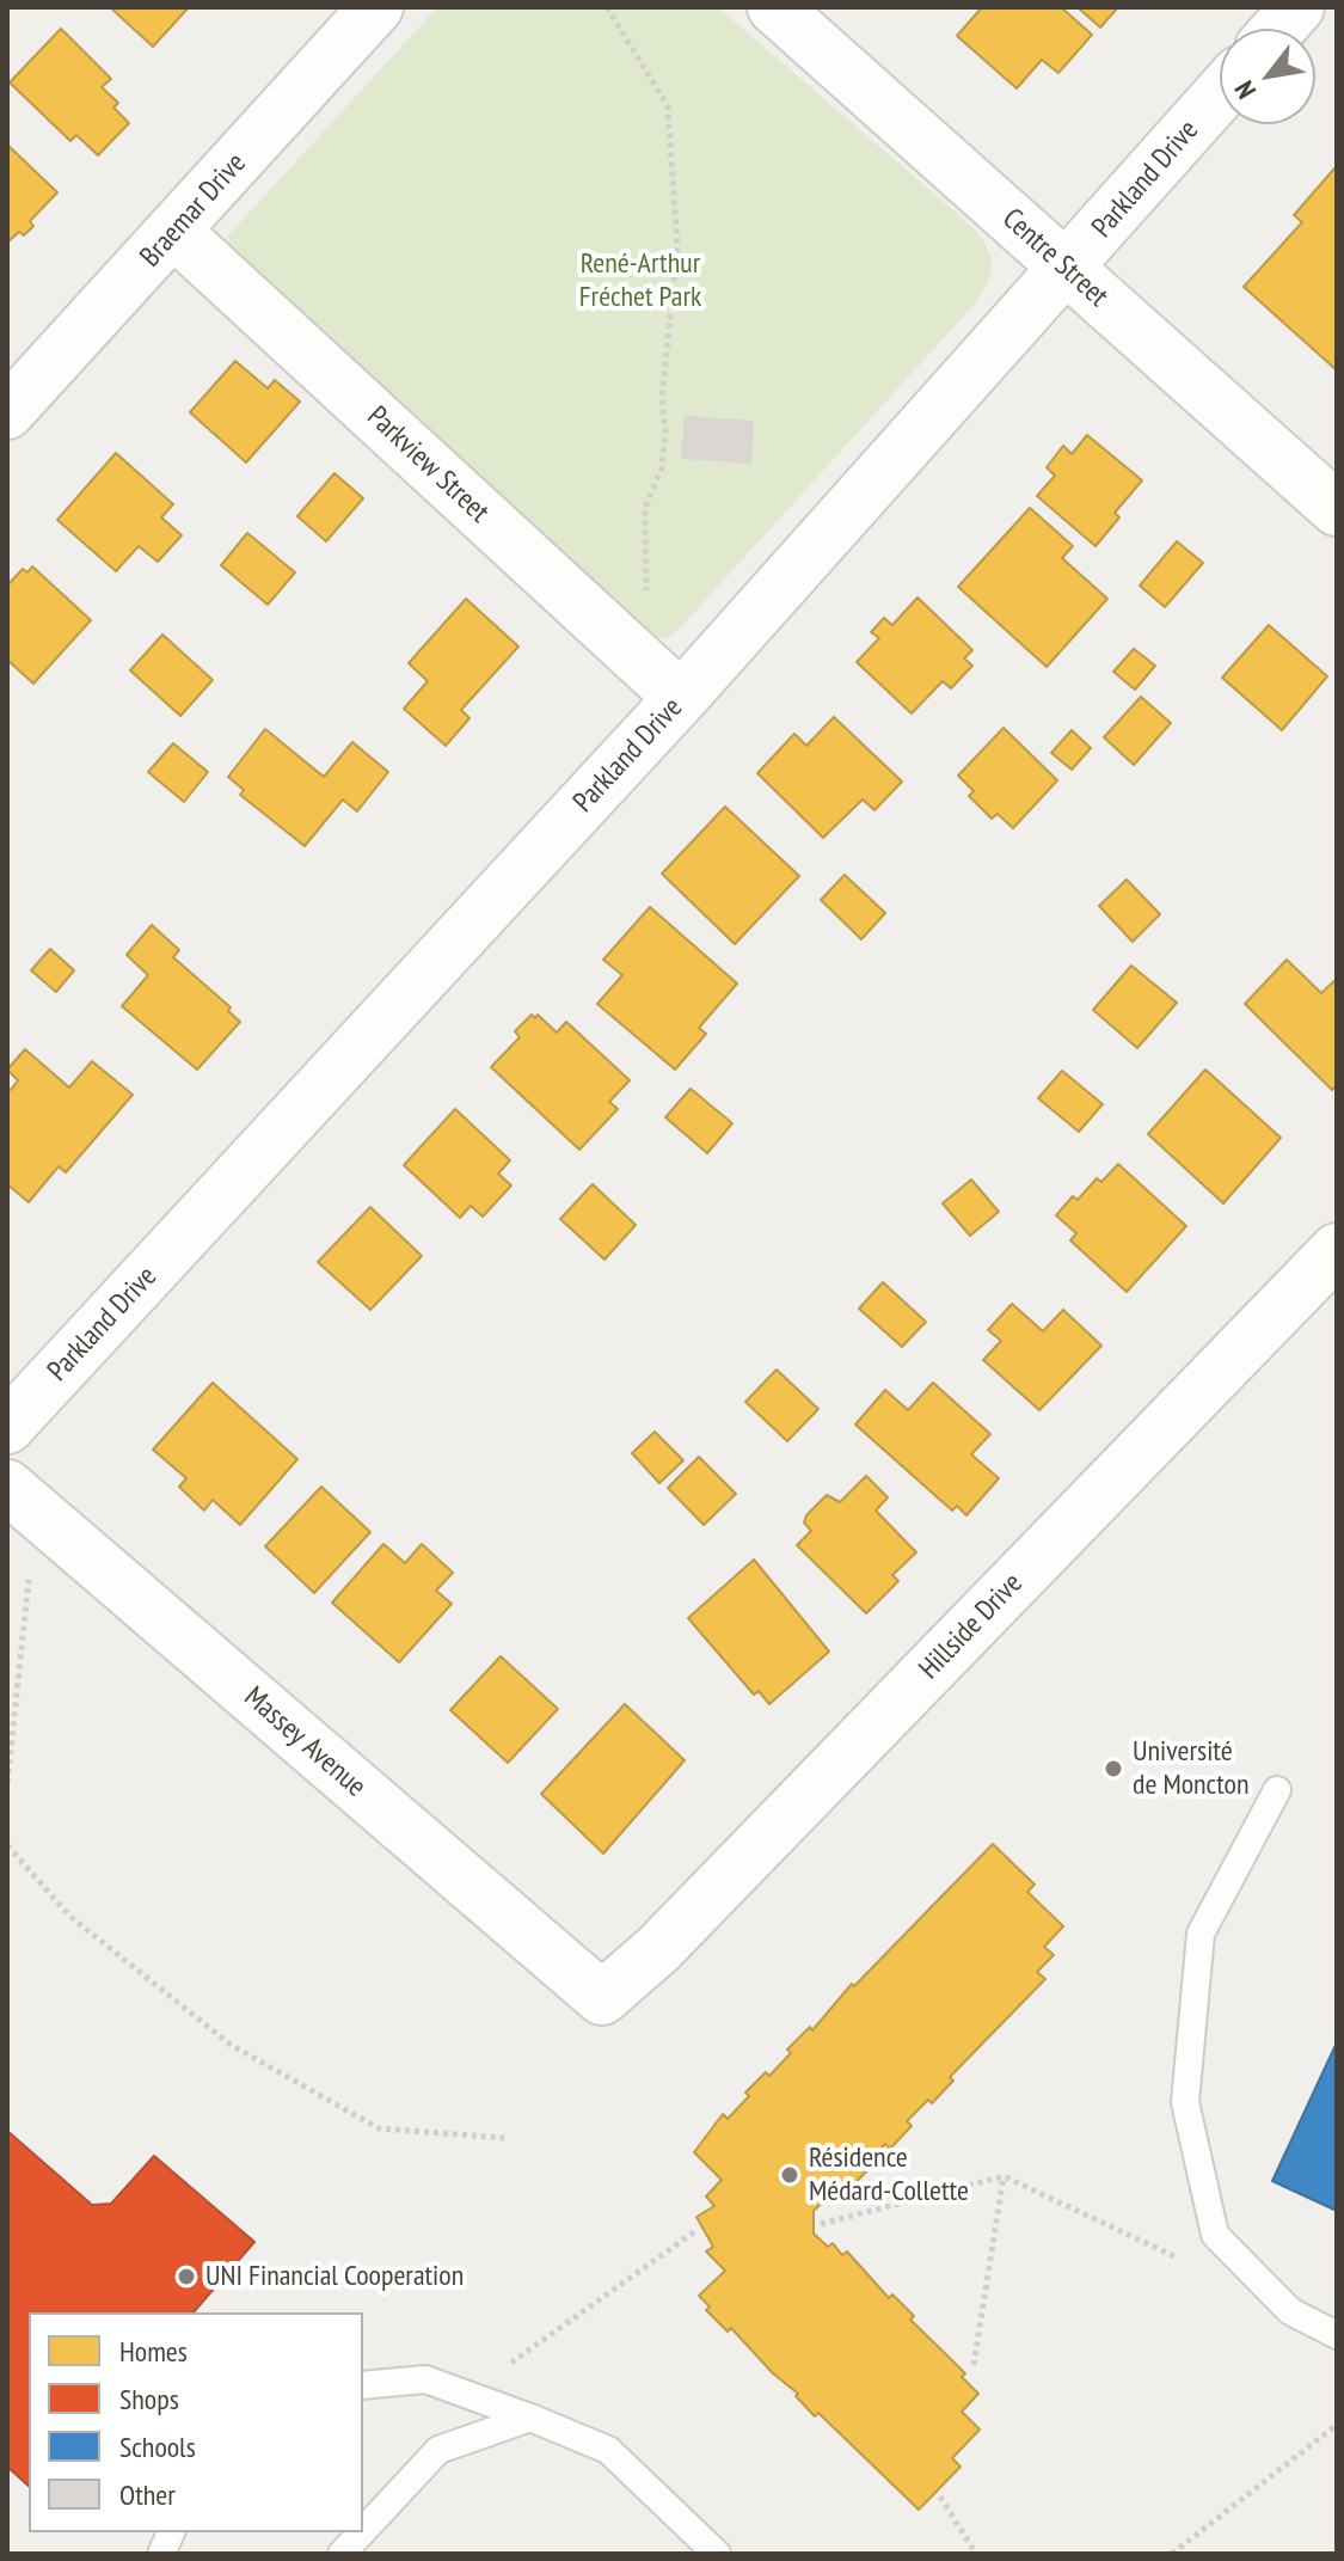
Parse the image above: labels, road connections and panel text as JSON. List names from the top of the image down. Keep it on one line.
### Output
{"streets":{"street":["Parkland Drive","Braemar Drive","Centre Street","Parkview Street","Hillside Drive","Massey Avenue"]},"crossings":[["Parkland Drive","Centre Street"],["Parkland Drive","Parkview Street"],["Braemar Drive","Parkview Street"],["Hillside Drive","Massey Avenue"]],"parks":["René-Arthur Fréchet Park"],"places":["Université de Moncton","Résidence Médard-Collette","UNI Financial Cooperation"],"legend":["Homes","Shops","Schools","Other"],"north":"bottom left"}
